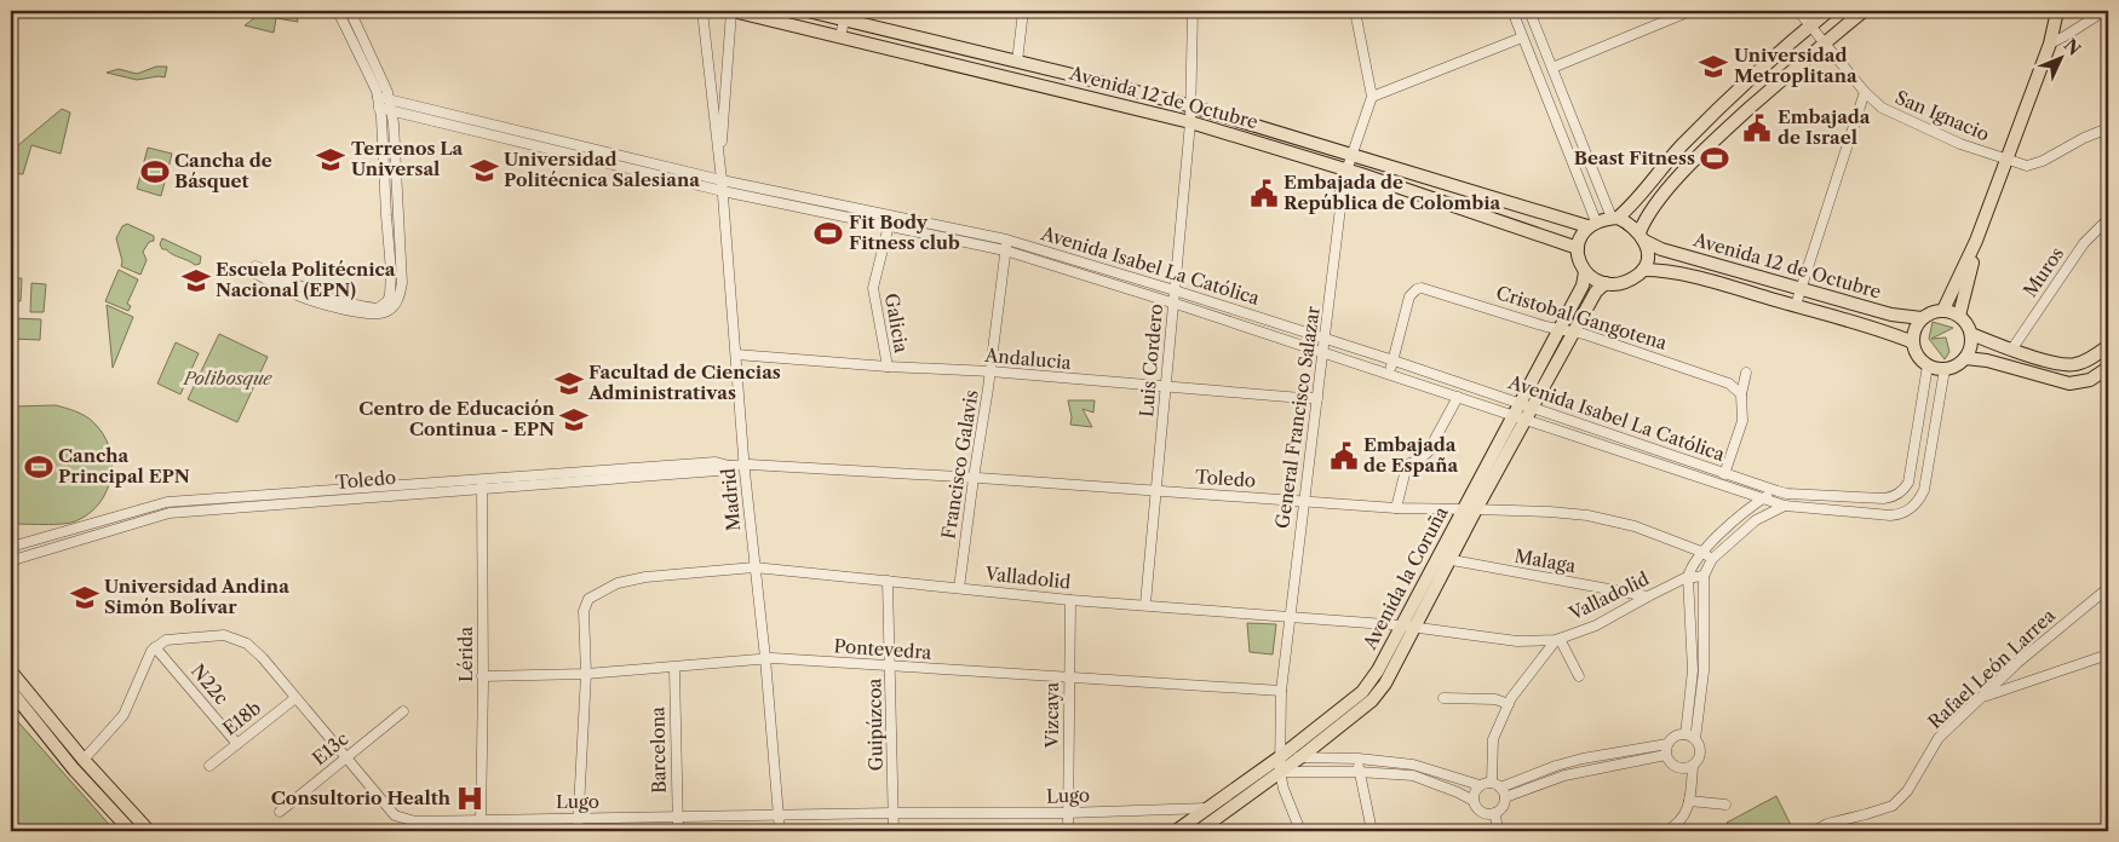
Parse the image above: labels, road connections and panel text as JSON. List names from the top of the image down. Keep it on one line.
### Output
{"streets":{"main road":["Avenida 12 de Octubre","Avenida la Coruña"],"street":["San Ignacio","Avenida Isabel La Católica","Muros","Cristobal Gangotena","Galicia","Andalucia","Luis Cordero","General Francisco Salazar","Francisco Galavis","Toledo","Madrid","Malaga","Valladolid","Pontevedra","Lérida","Rafael León Larrea","N22c","Vizcaya","E18b","Guipúzcoa","E13c","Barcelona","Lugo"]},"crossings":[["Avenida 12 de Octubre","Avenida Isabel La Católica"],["Avenida 12 de Octubre","Luis Cordero"],["Avenida 12 de Octubre","General Francisco Salazar"],["Avenida 12 de Octubre","Madrid"],["Avenida 12 de Octubre","Avenida la Coruña"],["Avenida Isabel La Católica","Cristobal Gangotena"],["Avenida Isabel La Católica","Galicia"],["Avenida Isabel La Católica","Luis Cordero"],["Avenida Isabel La Católica","General Francisco Salazar"],["Avenida Isabel La Católica","Francisco Galavis"],["Avenida Isabel La Católica","Madrid"],["Avenida Isabel La Católica","Avenida la Coruña"],["Cristobal Gangotena","Avenida la Coruña"],["Galicia","Andalucia"],["Andalucia","Luis Cordero"],["Andalucia","General Francisco Salazar"],["Andalucia","Francisco Galavis"],["Andalucia","Madrid"],["Luis Cordero","Toledo"],["Luis Cordero","Valladolid"],["General Francisco Salazar","Toledo"],["General Francisco Salazar","Valladolid"],["General Francisco Salazar","Avenida la Coruña"],["General Francisco Salazar","Pontevedra"],["Francisco Galavis","Toledo"],["Francisco Galavis","Valladolid"],["Toledo","Madrid"],["Toledo","Avenida la Coruña"],["Toledo","Lérida"],["Madrid","Valladolid"],["Madrid","Pontevedra"],["Madrid","Lugo"],["Malaga","Valladolid"],["Malaga","Avenida la Coruña"],["Valladolid","Avenida la Coruña"],["Valladolid","Pontevedra"],["Valladolid","Vizcaya"],["Valladolid","Guipúzcoa"],["Valladolid","Lugo"],["Avenida la Coruña","Lugo"],["Pontevedra","Lérida"],["Pontevedra","Vizcaya"],["Pontevedra","Guipúzcoa"],["Pontevedra","Barcelona"],["Lérida","Lugo"],["N22c","E18b"],["N22c","Lugo"],["Vizcaya","Lugo"],["E18b","Lugo"],["Guipúzcoa","Lugo"],["E13c","Lugo"],["Barcelona","Lugo"]],"parks":["Polibosque"],"places":{"school or university":["Universidad Metroplitana","Terrenos La Universal","Universidad Politécnica Salesiana","Escuela Politécnica Nacional (EPN)","Facultad de Ciencias Administrativas","Centro de Educación Continua - EPN","Universidad Andina Simón Bolívar"],"public building":["Embajada de Israel","Embajada de República de Colombia","Embajada de España"],"sports":["Beast Fitness","Cancha de Básquet","Fit Body Fitness club","Cancha Principal EPN"],"hospital":["Consultorio Health"]},"north":"top right"}
